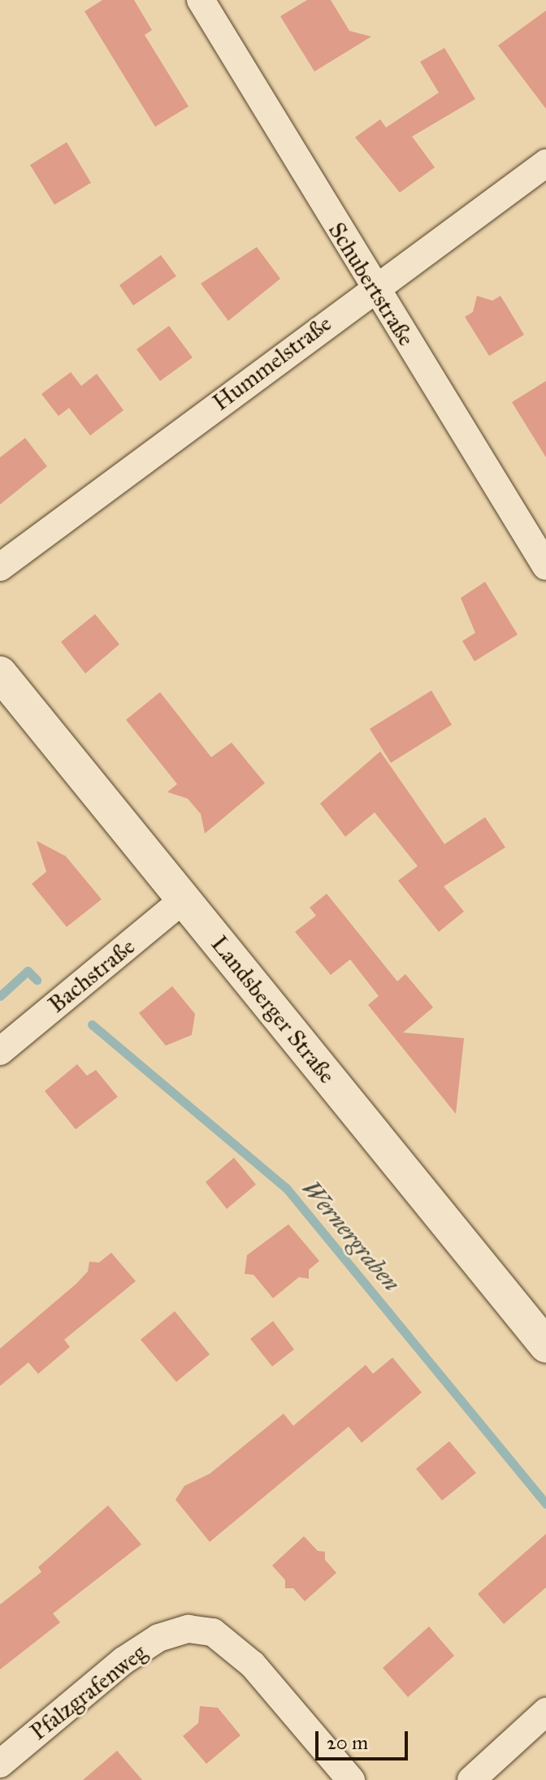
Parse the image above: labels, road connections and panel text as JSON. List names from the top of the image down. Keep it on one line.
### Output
{"streets":{"street":["Schubertstraße","Hummelstraße","Bachstraße","Landsberger Straße","Pfalzgrafenweg"]},"crossings":[["Schubertstraße","Hummelstraße"],["Bachstraße","Landsberger Straße"]],"water":["Wernergraben"],"scale_bar":"20 m"}
